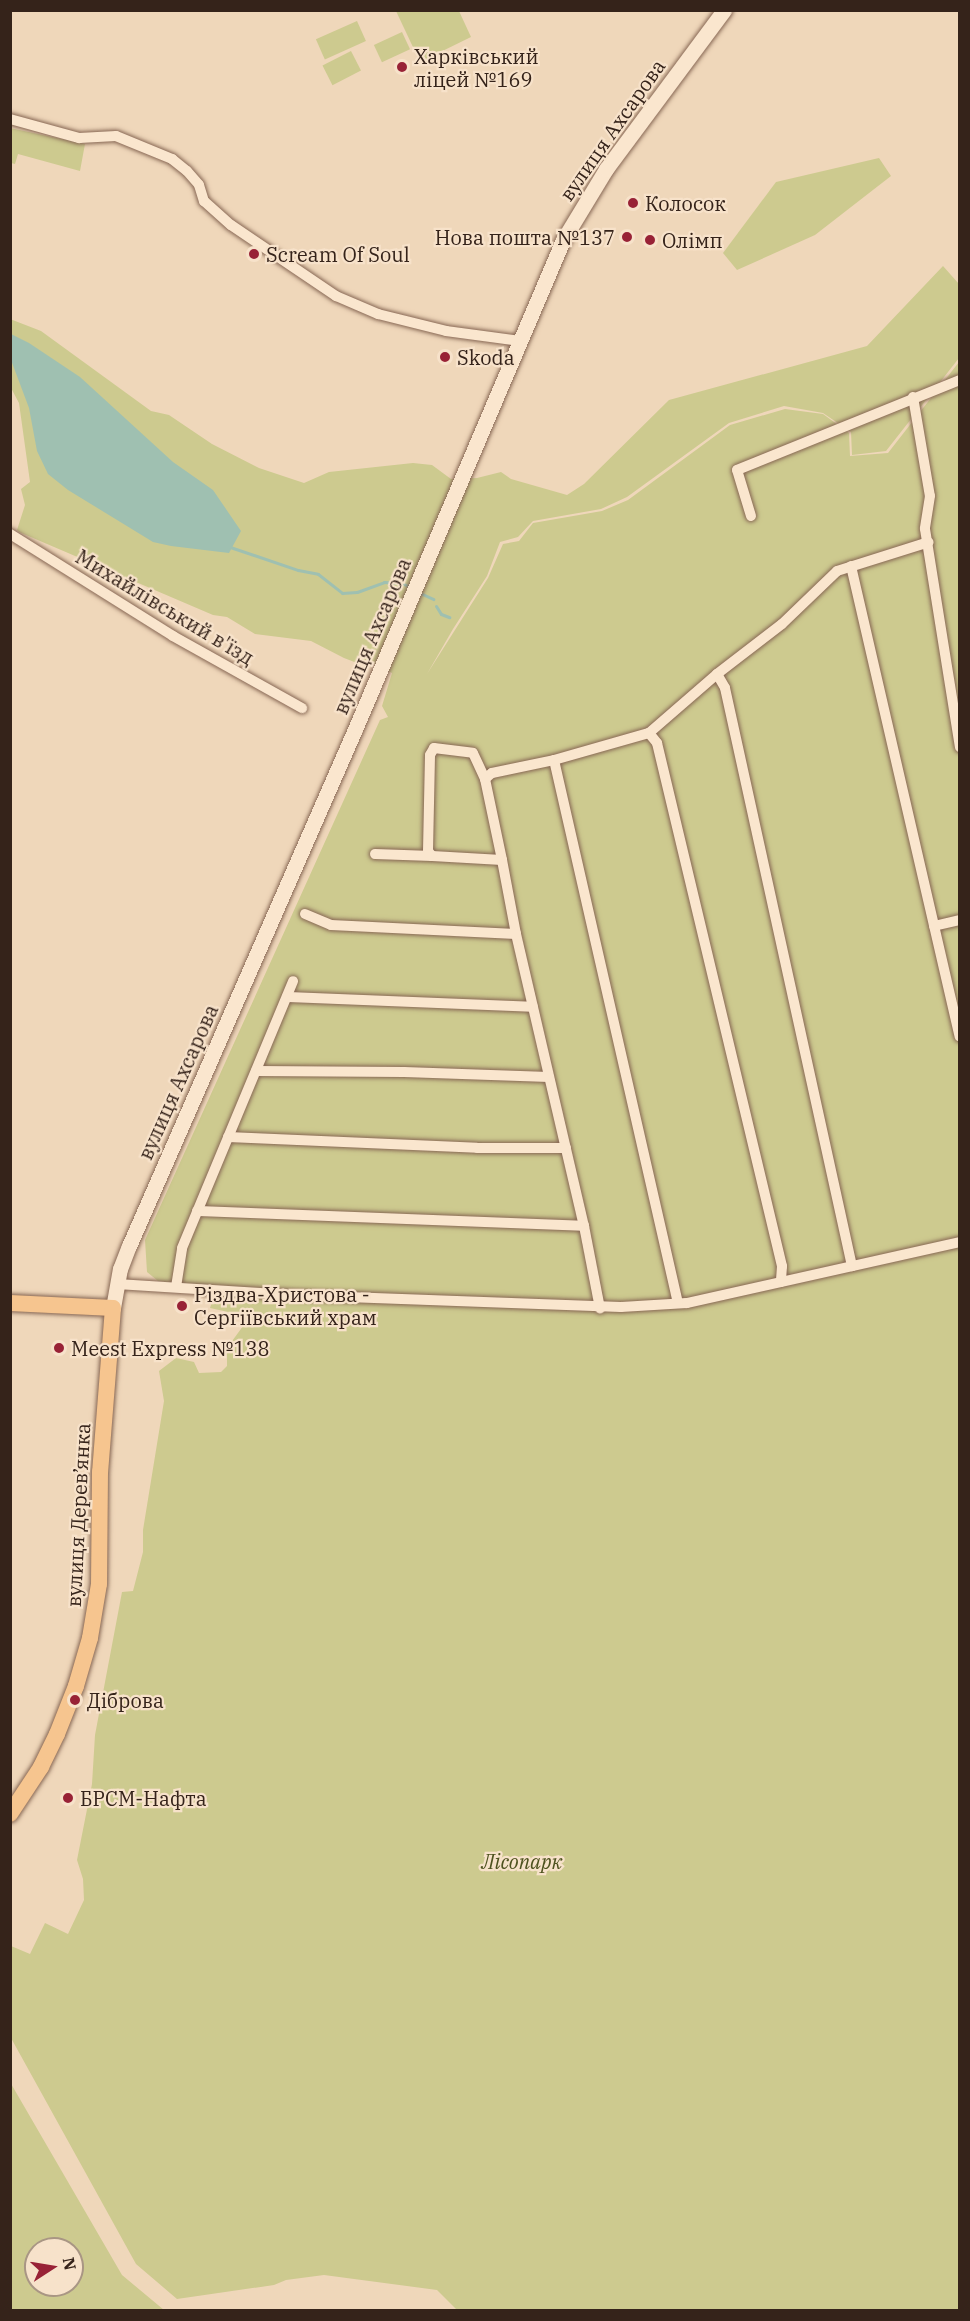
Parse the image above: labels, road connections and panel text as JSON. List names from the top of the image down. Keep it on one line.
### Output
{"streets":{"main road":["вулиця Ахсарова","вулиця Дерев’янка"],"street":["Михайлівський в'їзд"]},"crossings":[["вулиця Ахсарова","вулиця Дерев’янка"]],"parks":["Лісопарк"],"places":["Харківський ліцей №169","Колосок","Нова пошта №137","Олімп","Scream Of Soul","Skoda","Різдва-Христова - Сергіївський храм","Meest Express №138","Діброва","БРСМ-Нафта"],"north":"right"}
